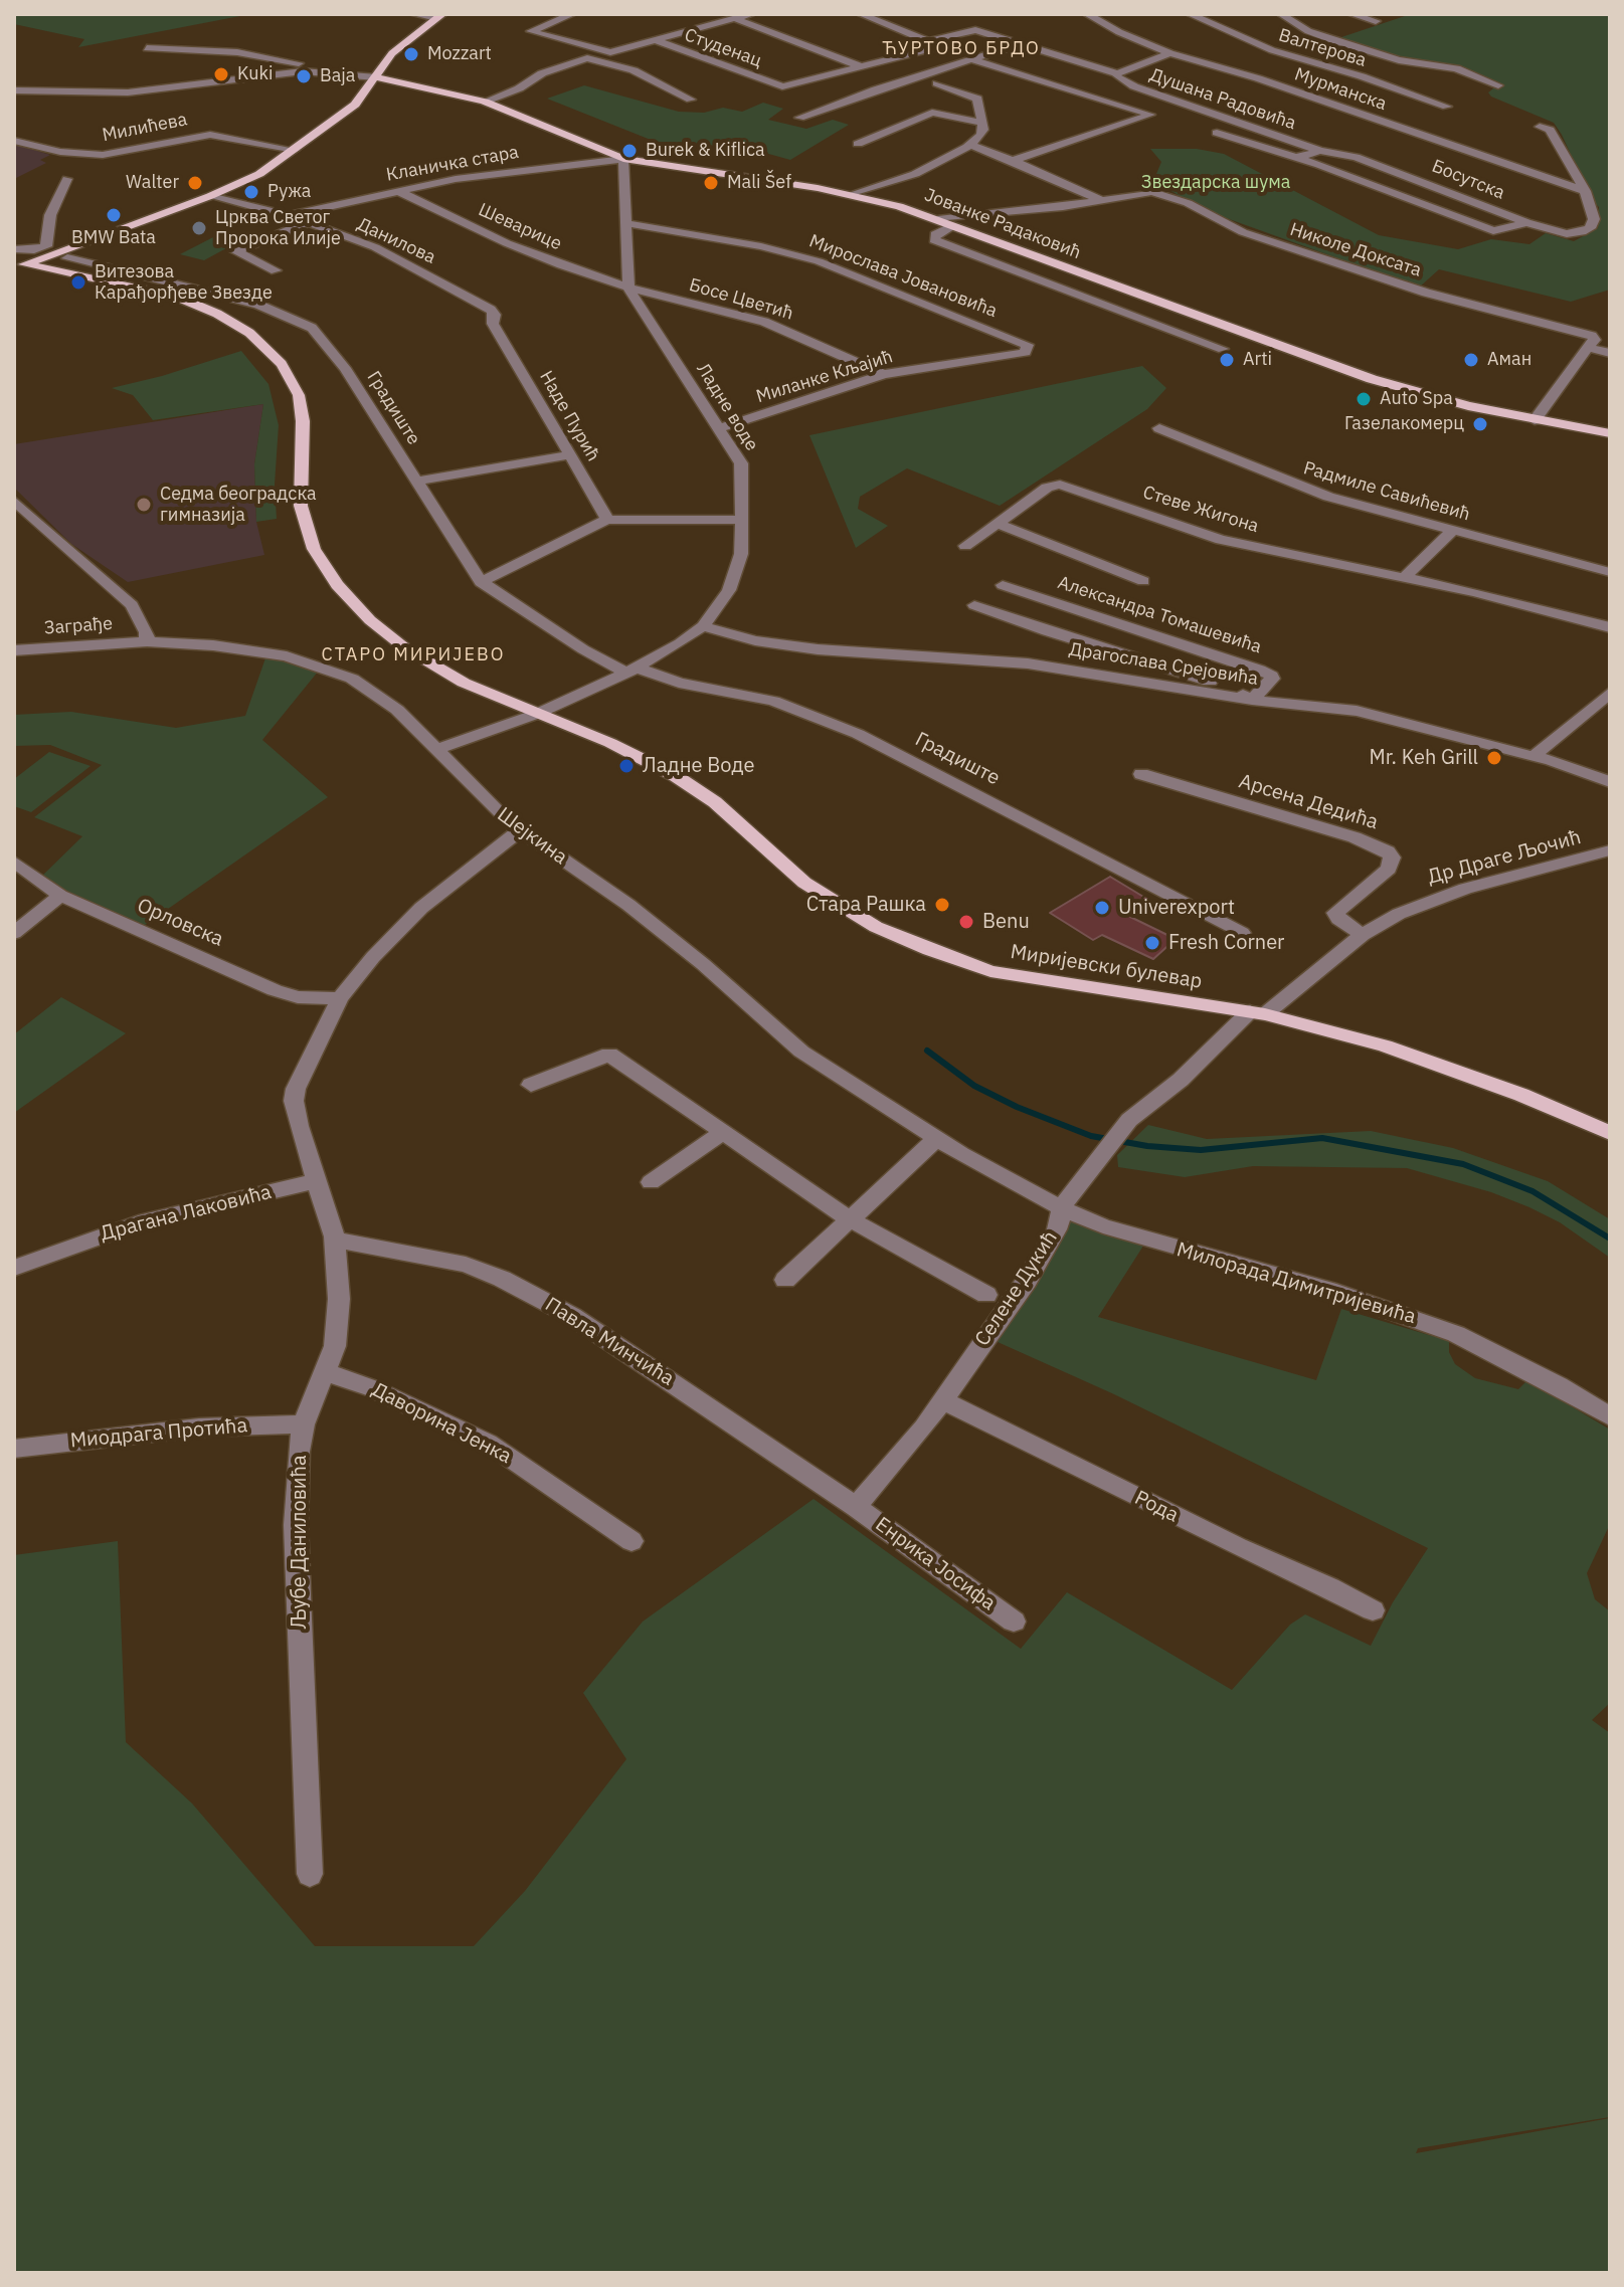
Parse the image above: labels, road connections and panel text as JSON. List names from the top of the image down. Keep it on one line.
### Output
{"streets":{"main road":["Јованке Радаковић","Миријевски булевар"],"street":["Студенац","Валтерова","Мурманска","Душана Радовића","Милићева","Кланичка стара","Босутска","Шеварице","Данилова","Николе Доксата","Мирослава Јовановића","Босе Цветић","Миланке Кљајић","Ладне воде","Градиште","Наде Пурић","Радмиле Савићевић","Стеве Жигона","Александра Томашевића","Заграђе","Драгослава Срејовића","Арсена Дедића","Шејкина","Др Драге Љочић","Орловска","Драгана Лаковића","Милорада Димитријевића","Селене Дукић","Павла Минчића","Даворина Јенка","Миодрага Протића","Рода","Љубе Даниловића","Енрика Јосифа"]},"crossings":[["Студенац","Душана Радовића"],["Мурманска","Босутска"],["Душана Радовића","Босутска"],["Кланичка стара","Јованке Радаковић"],["Кланичка стара","Шеварице"],["Кланичка стара","Данилова"],["Кланичка стара","Ладне воде"],["Јованке Радаковић","Николе Доксата"],["Јованке Радаковић","Ладне воде"],["Шеварице","Босе Цветић"],["Шеварице","Ладне воде"],["Данилова","Наде Пурић"],["Мирослава Јовановића","Миланке Кљајић"],["Мирослава Јовановића","Ладне воде"],["Босе Цветић","Миланке Кљајић"],["Босе Цветић","Ладне воде"],["Миланке Кљајић","Ладне воде"],["Ладне воде","Градиште"],["Ладне воде","Драгослава Срејовића"],["Ладне воде","Шејкина"],["Ладне воде","Миријевски булевар"],["Александра Томашевића","Драгослава Срејовића"],["Заграђе","Шејкина"],["Арсена Дедића","Др Драге Љочић"],["Шејкина","Милорада Димитријевића"],["Шејкина","Селене Дукић"],["Шејкина","Љубе Даниловића"],["Др Драге Љочић","Миријевски булевар"],["Др Драге Љочић","Селене Дукић"],["Орловска","Љубе Даниловића"],["Миријевски булевар","Селене Дукић"],["Драгана Лаковића","Љубе Даниловића"],["Милорада Димитријевића","Селене Дукић"],["Селене Дукић","Павла Минчића"],["Селене Дукић","Рода"],["Селене Дукић","Енрика Јосифа"],["Павла Минчића","Љубе Даниловића"],["Павла Минчића","Енрика Јосифа"],["Даворина Јенка","Љубе Даниловића"],["Миодрага Протића","Љубе Даниловића"]],"districts":["ЋУРТОВО БРДО","СТАРО МИРИЈЕВО"],"parks":["Звездарска шума"],"places":["Mozzart","Kuki","Baja","Burek & Kiflica","Walter","Mali Šef","Ружа","BMW Bata","Црква Светог Пророка Илије","Витезова Карађорђеве Звезде","Arti","Аман","Auto Spa","Газелакомерц","Седма београдска гимназија","Mr. Keh Grill","Ладне Воде","Стара Рашка","Univerexport","Benu","Fresh Corner"]}
